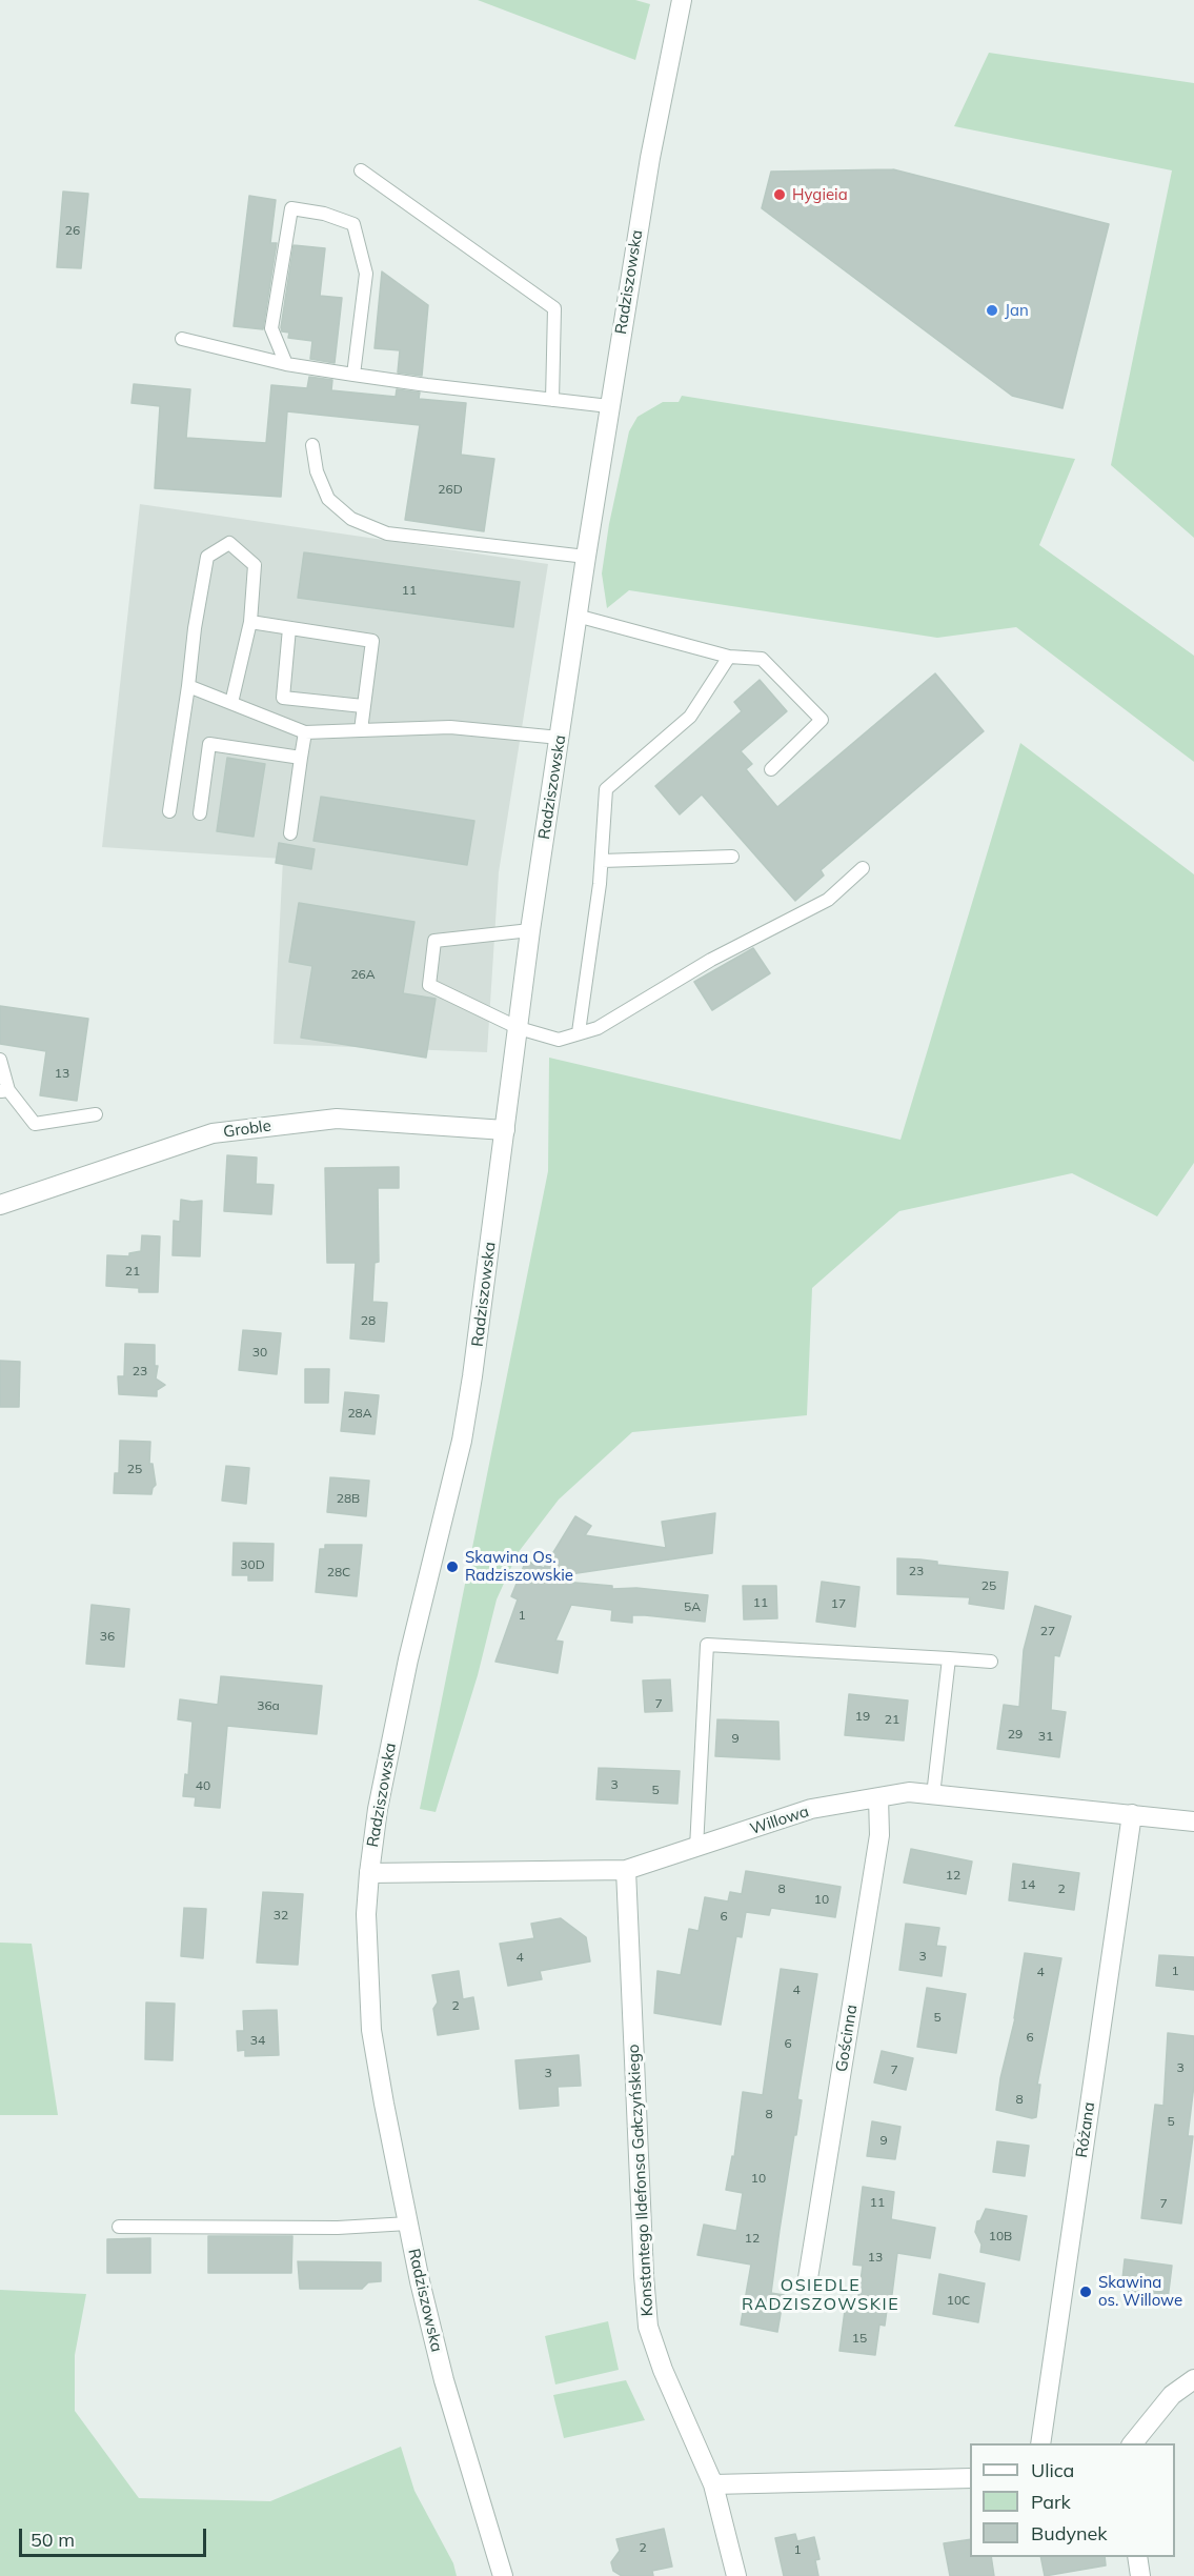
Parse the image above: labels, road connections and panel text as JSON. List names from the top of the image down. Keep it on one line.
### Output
{"streets":{"street":["Radziszowska","Groble","Willowa","Gościnna","Różana","Konstantego Ildefonsa Gałczyńskiego"]},"crossings":[["Radziszowska","Groble"],["Radziszowska","Willowa"],["Willowa","Gościnna"],["Willowa","Różana"],["Willowa","Konstantego Ildefonsa Gałczyńskiego"]],"districts":["OSIEDLE RADZISZOWSKIE"],"places":["Hygieia","Jan","Skawina Os. Radziszowskie","Skawina os. Willowe"],"house_numbers":["26","26D","11","26A","13","21","28","30","23","28A","25","28B","30D","23","28C","25","11","17","5A","1","27","36","7","36a","19","21","29","31","9","3","40","5","12","14","8","2","10","32","6","3","4","1","4","4","2","5","6","34","6","3","7","3","8","8","5","9","10","11","7","10B","12","13","10C","15","2","1"],"legend":["Ulica","Park","Budynek"],"scale_bar":"50 m"}
